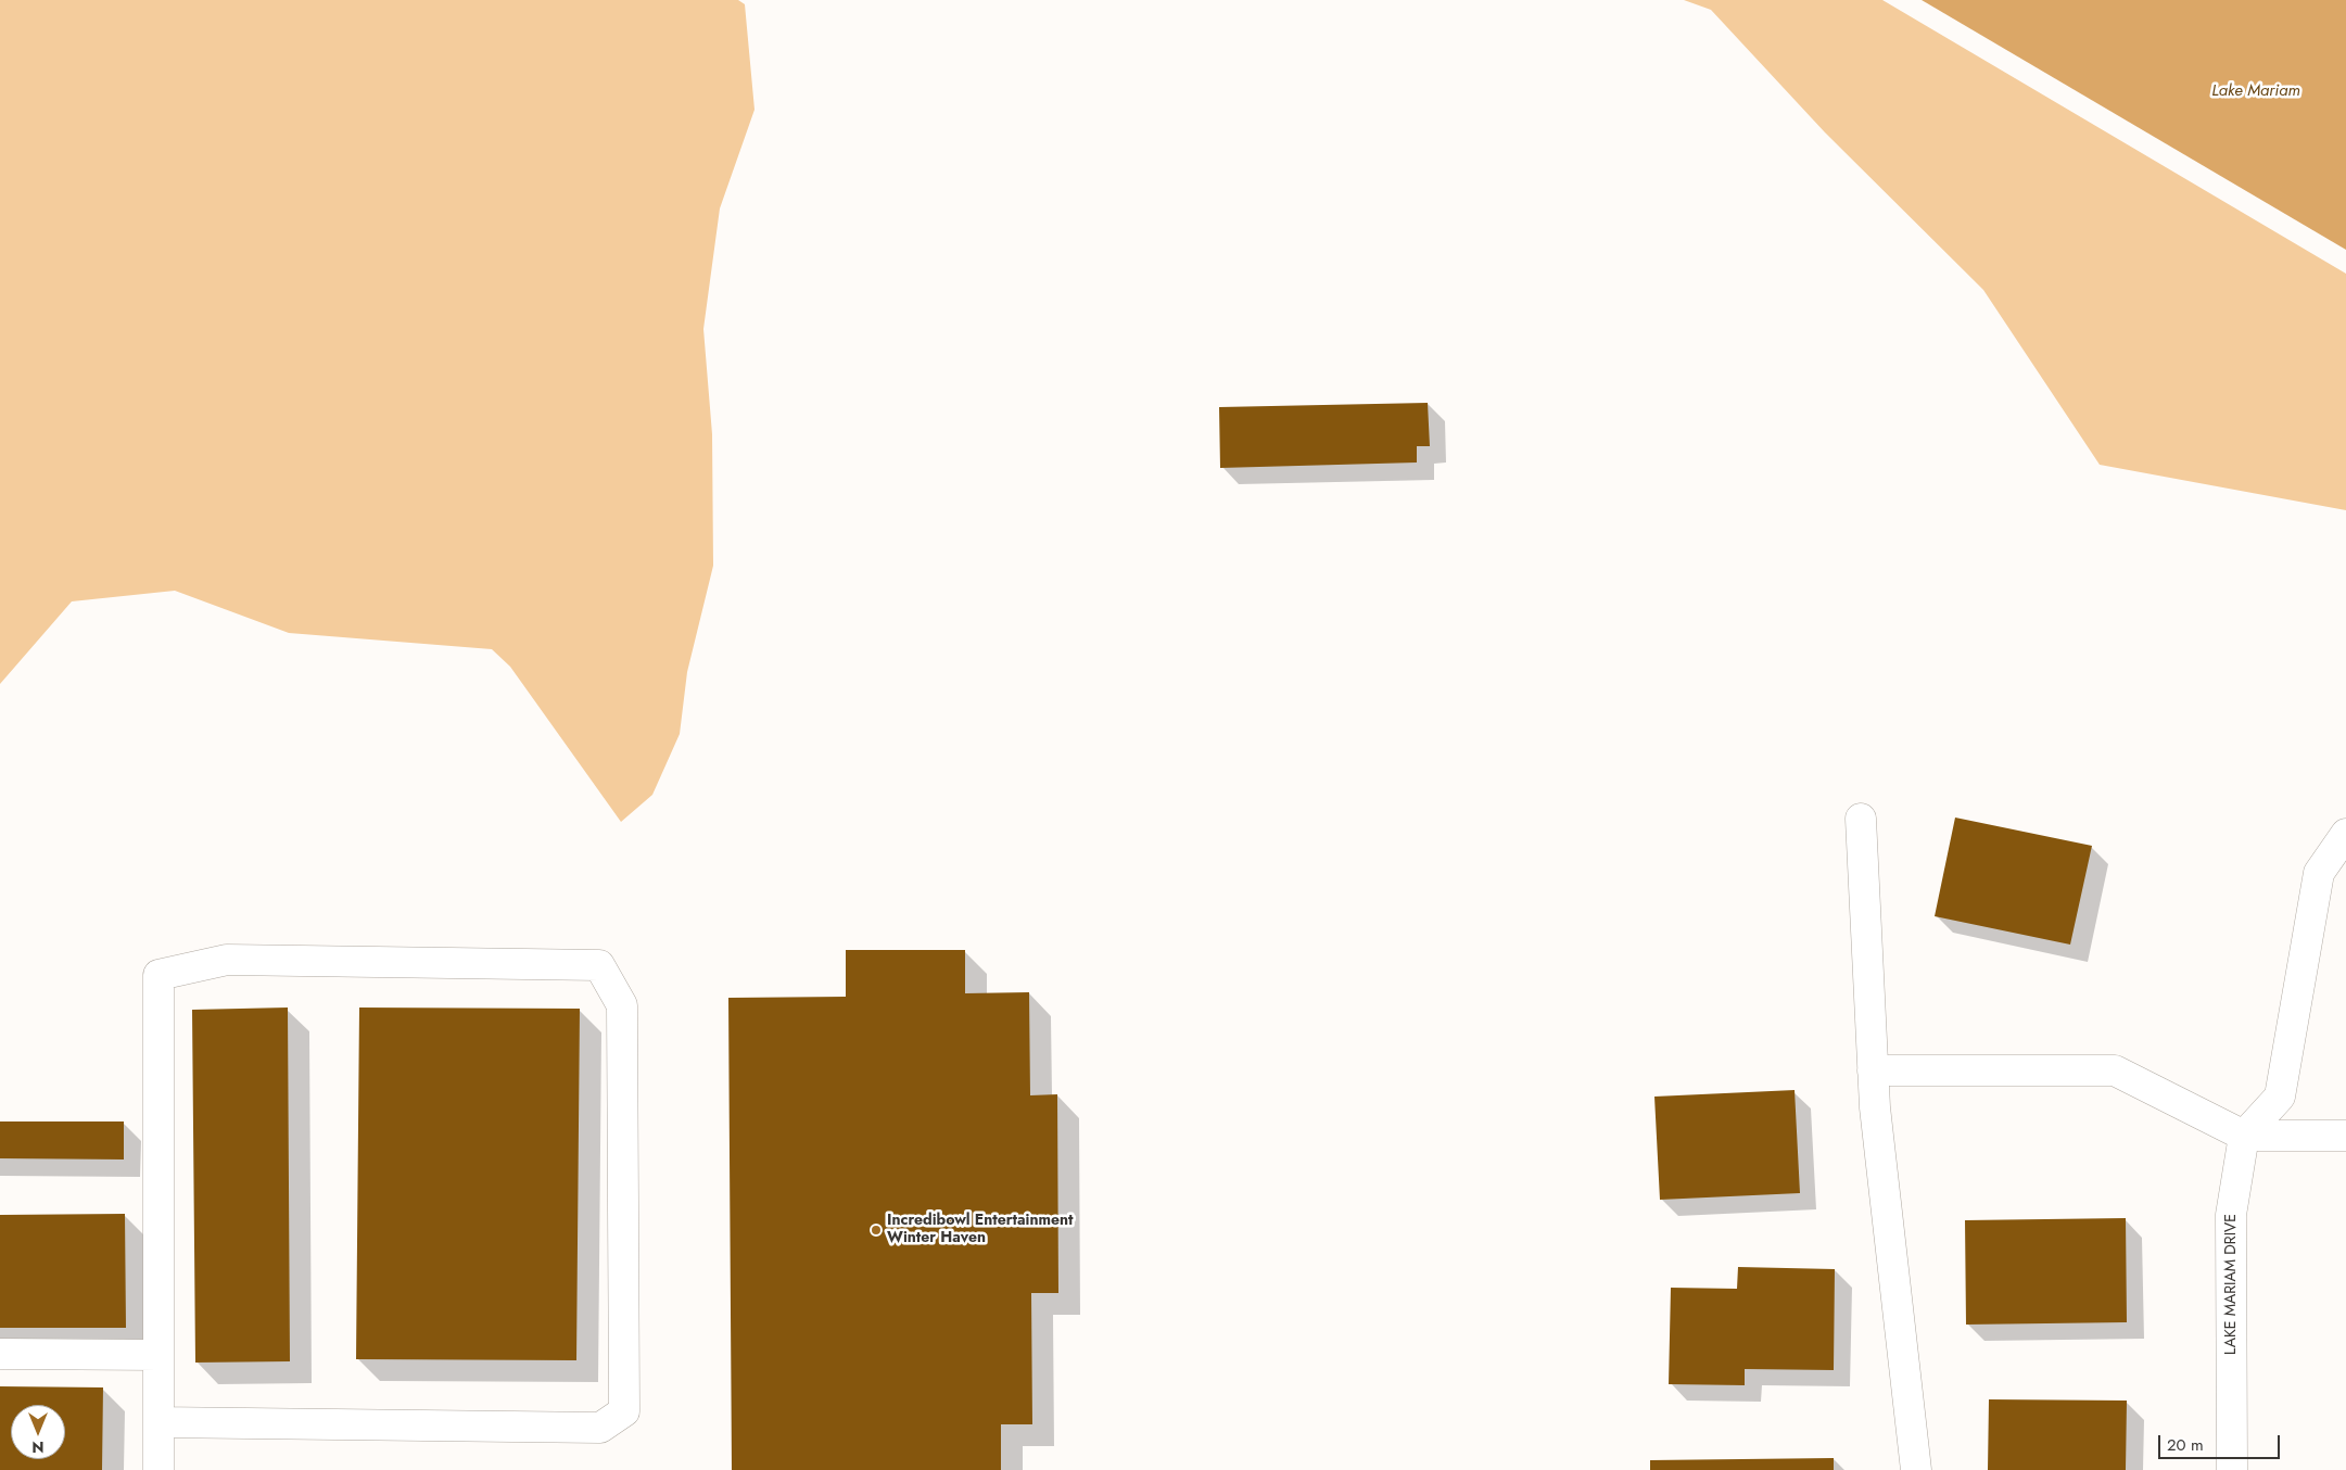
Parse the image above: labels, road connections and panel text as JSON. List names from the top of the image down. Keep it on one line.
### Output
{"streets":{"street":["LAKE MARIAM DRIVE"]},"water":["Lake Mariam"],"places":["Incredibowl Entertainment Winter Haven"],"scale_bar":"20 m","north":"bottom"}
